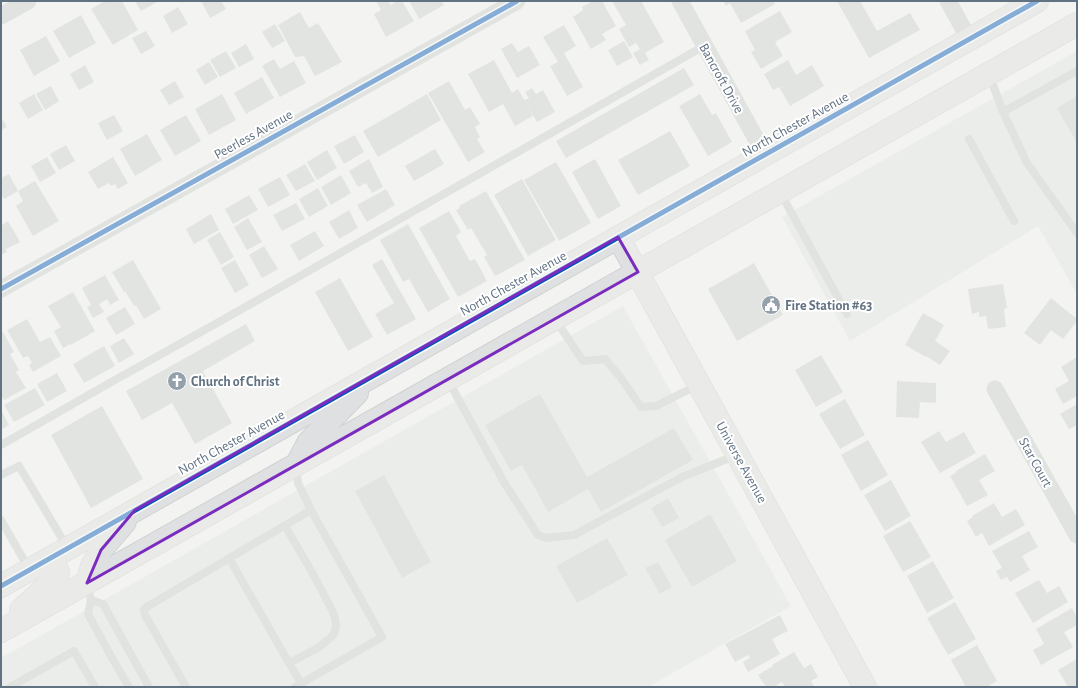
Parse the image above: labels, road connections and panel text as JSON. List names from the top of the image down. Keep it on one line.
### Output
{"streets":{"main road":["North Chester Avenue","Universe Avenue"],"street":["Bancroft Drive","Peerless Avenue","Star Court"]},"crossings":[["Bancroft Drive","North Chester Avenue"],["North Chester Avenue","Universe Avenue"]],"places":{"public building":["Fire Station #63"],"church":["Church of Christ"]}}
